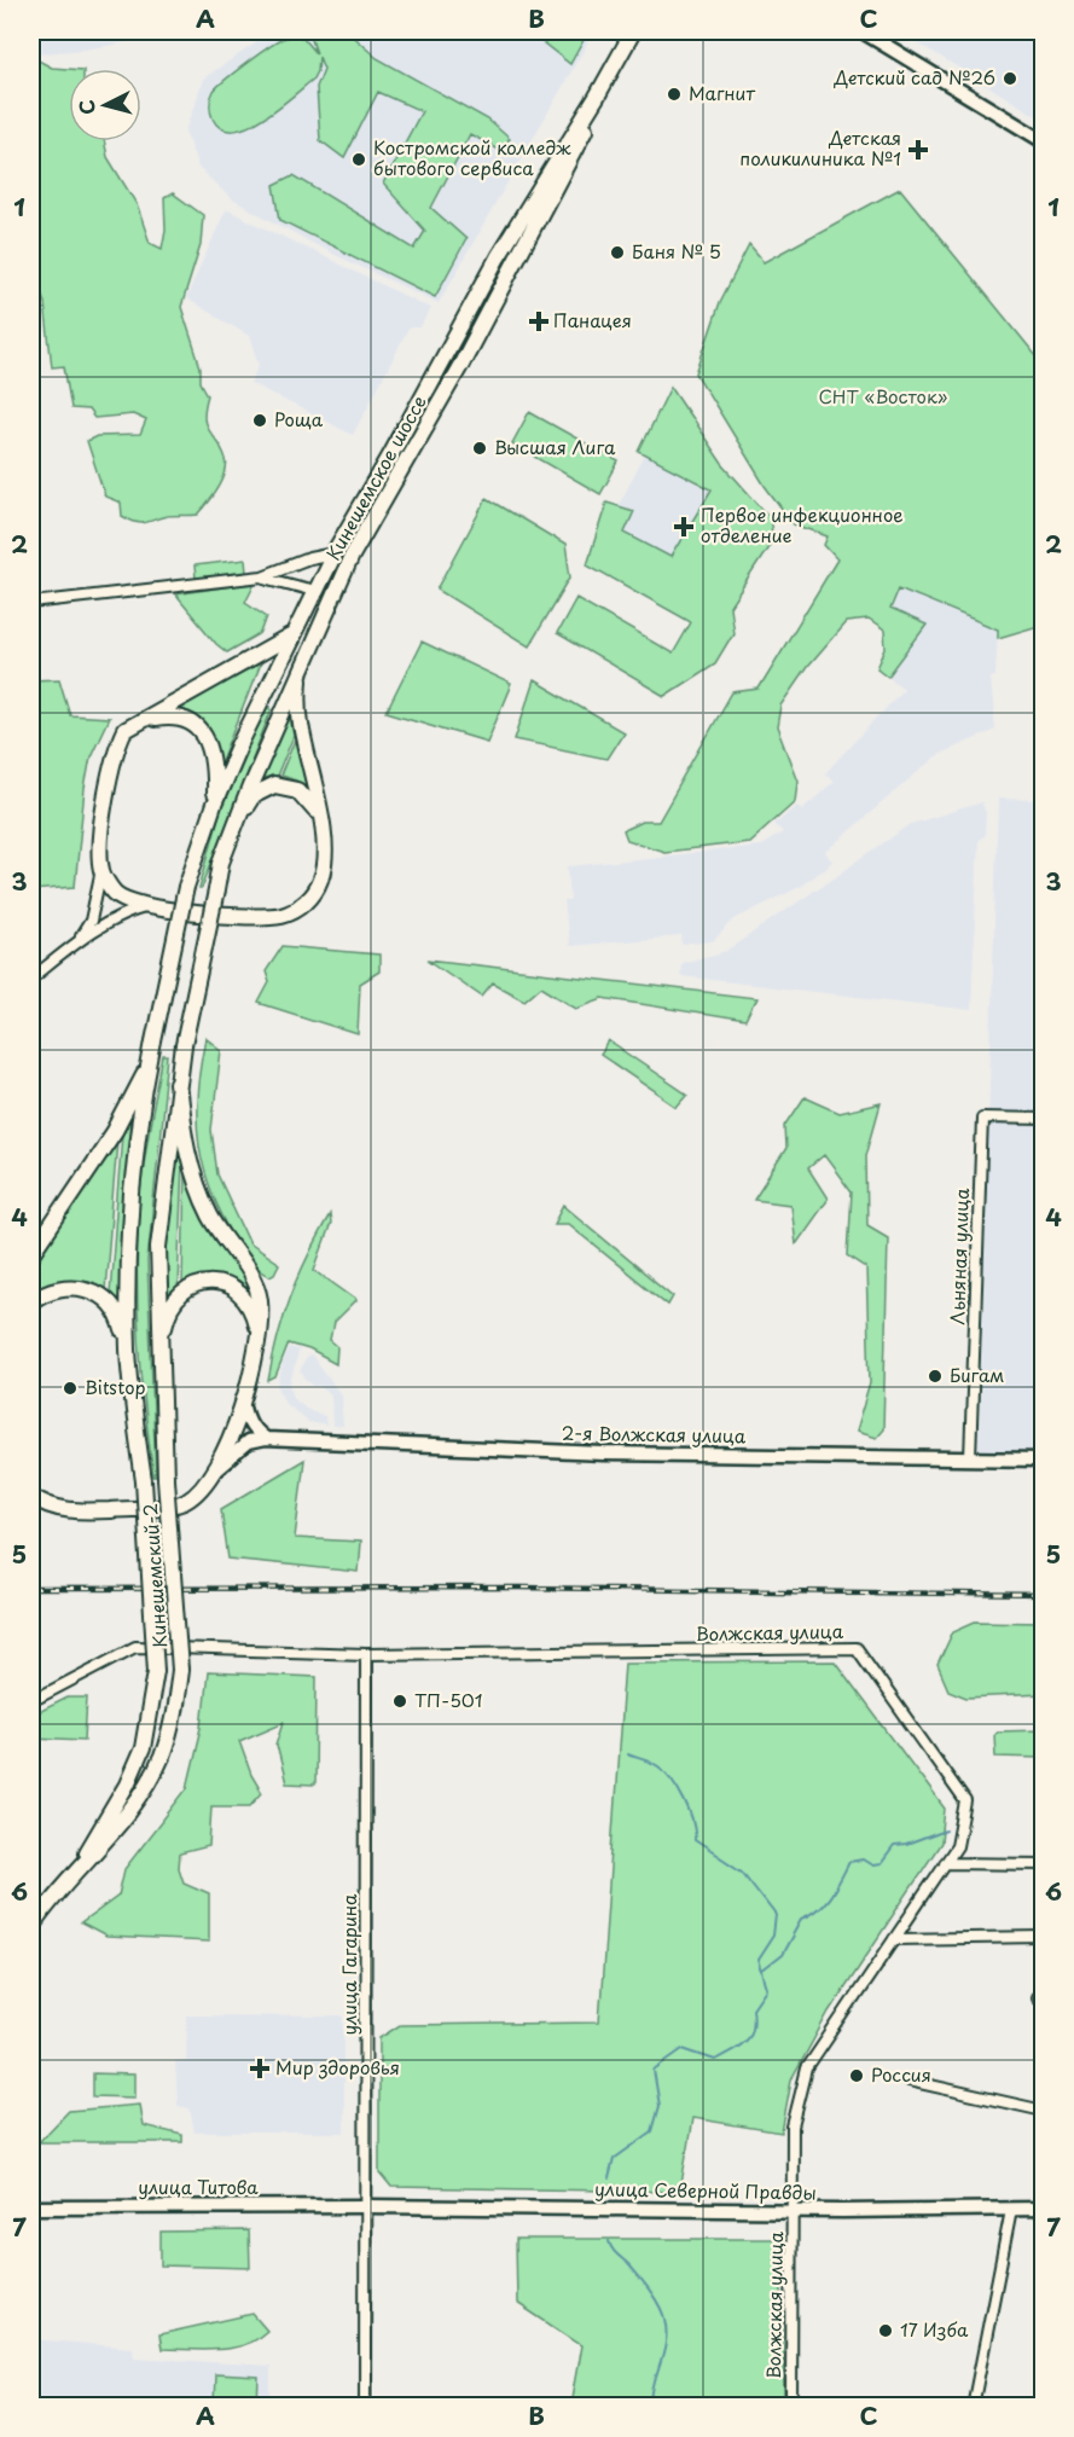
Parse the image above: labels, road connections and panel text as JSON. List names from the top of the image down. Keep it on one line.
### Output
{"streets":{"main road":["Кинешемское шоссе","2-я Волжская улица","Кинешемский-2","улица Титова","улица Северной Правды"],"street":["Льняная улица","Волжская улица","улица Гагарина"]},"crossings":[["Льняная улица","2-я Волжская улица"],["Волжская улица","улица Гагарина"],["Волжская улица","улица Северной Правды"],["улица Гагарина","улица Титова"],["улица Гагарина","улица Северной Правды"],["улица Титова","улица Северной Правды"]],"parks":["СНТ «Восток»"],"places":{"other":["Детский сад №26","Магнит","Костромской колледж бытового сервиса","Баня № 5","Роща","Высшая Лига","Бигам","Bitstop","ТП-501","Россия","17 Изба"],"health":["Детская поликилиника №1","Панацея","Первое инфекционное отделение","Мир здоровья"]},"north":"left","grid":{"columns":["A","B","C"],"rows":["1","2","3","4","5","6","7"]}}
